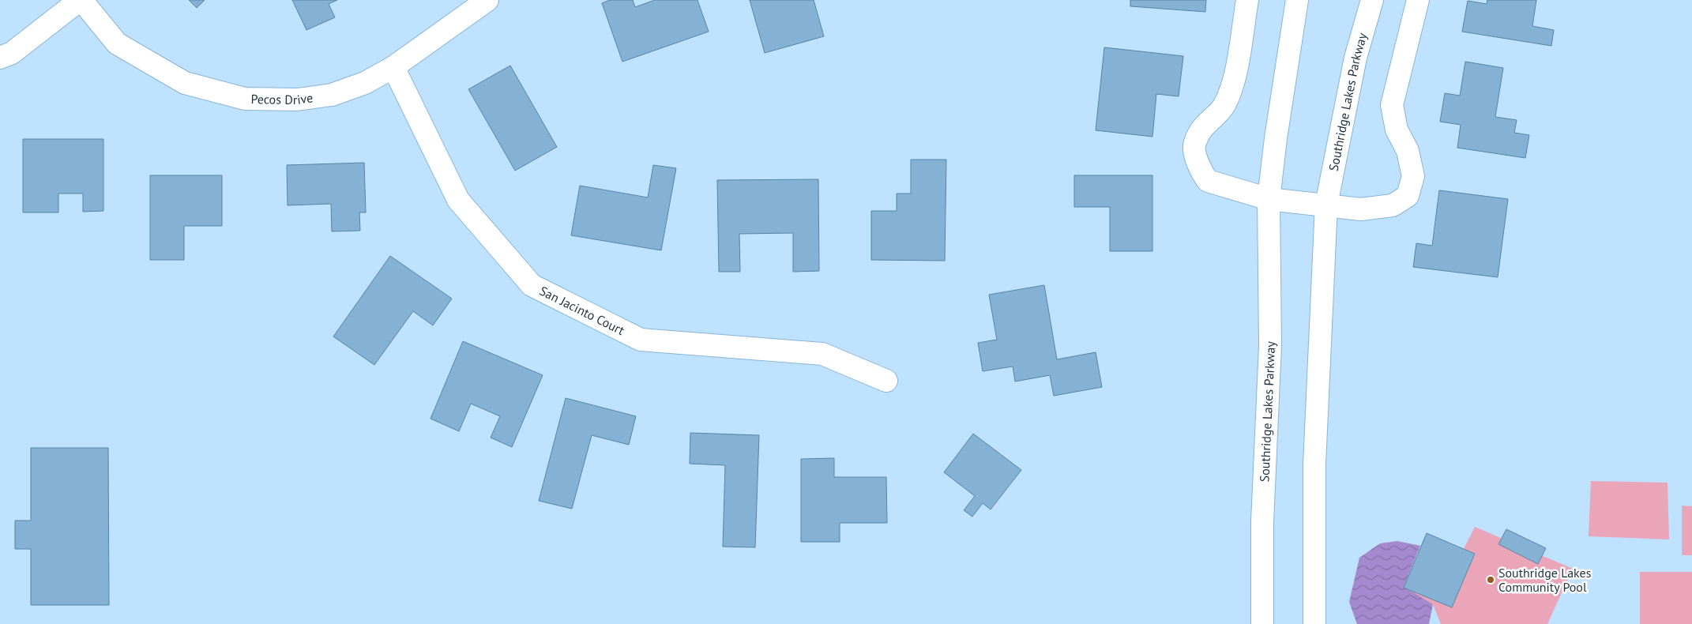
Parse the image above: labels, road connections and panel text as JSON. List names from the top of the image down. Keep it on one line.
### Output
{"streets":{"street":["Pecos Drive","Southridge Lakes Parkway","San Jacinto Court"]},"crossings":[["Pecos Drive","San Jacinto Court"]],"places":["Southridge Lakes Community Pool"]}
